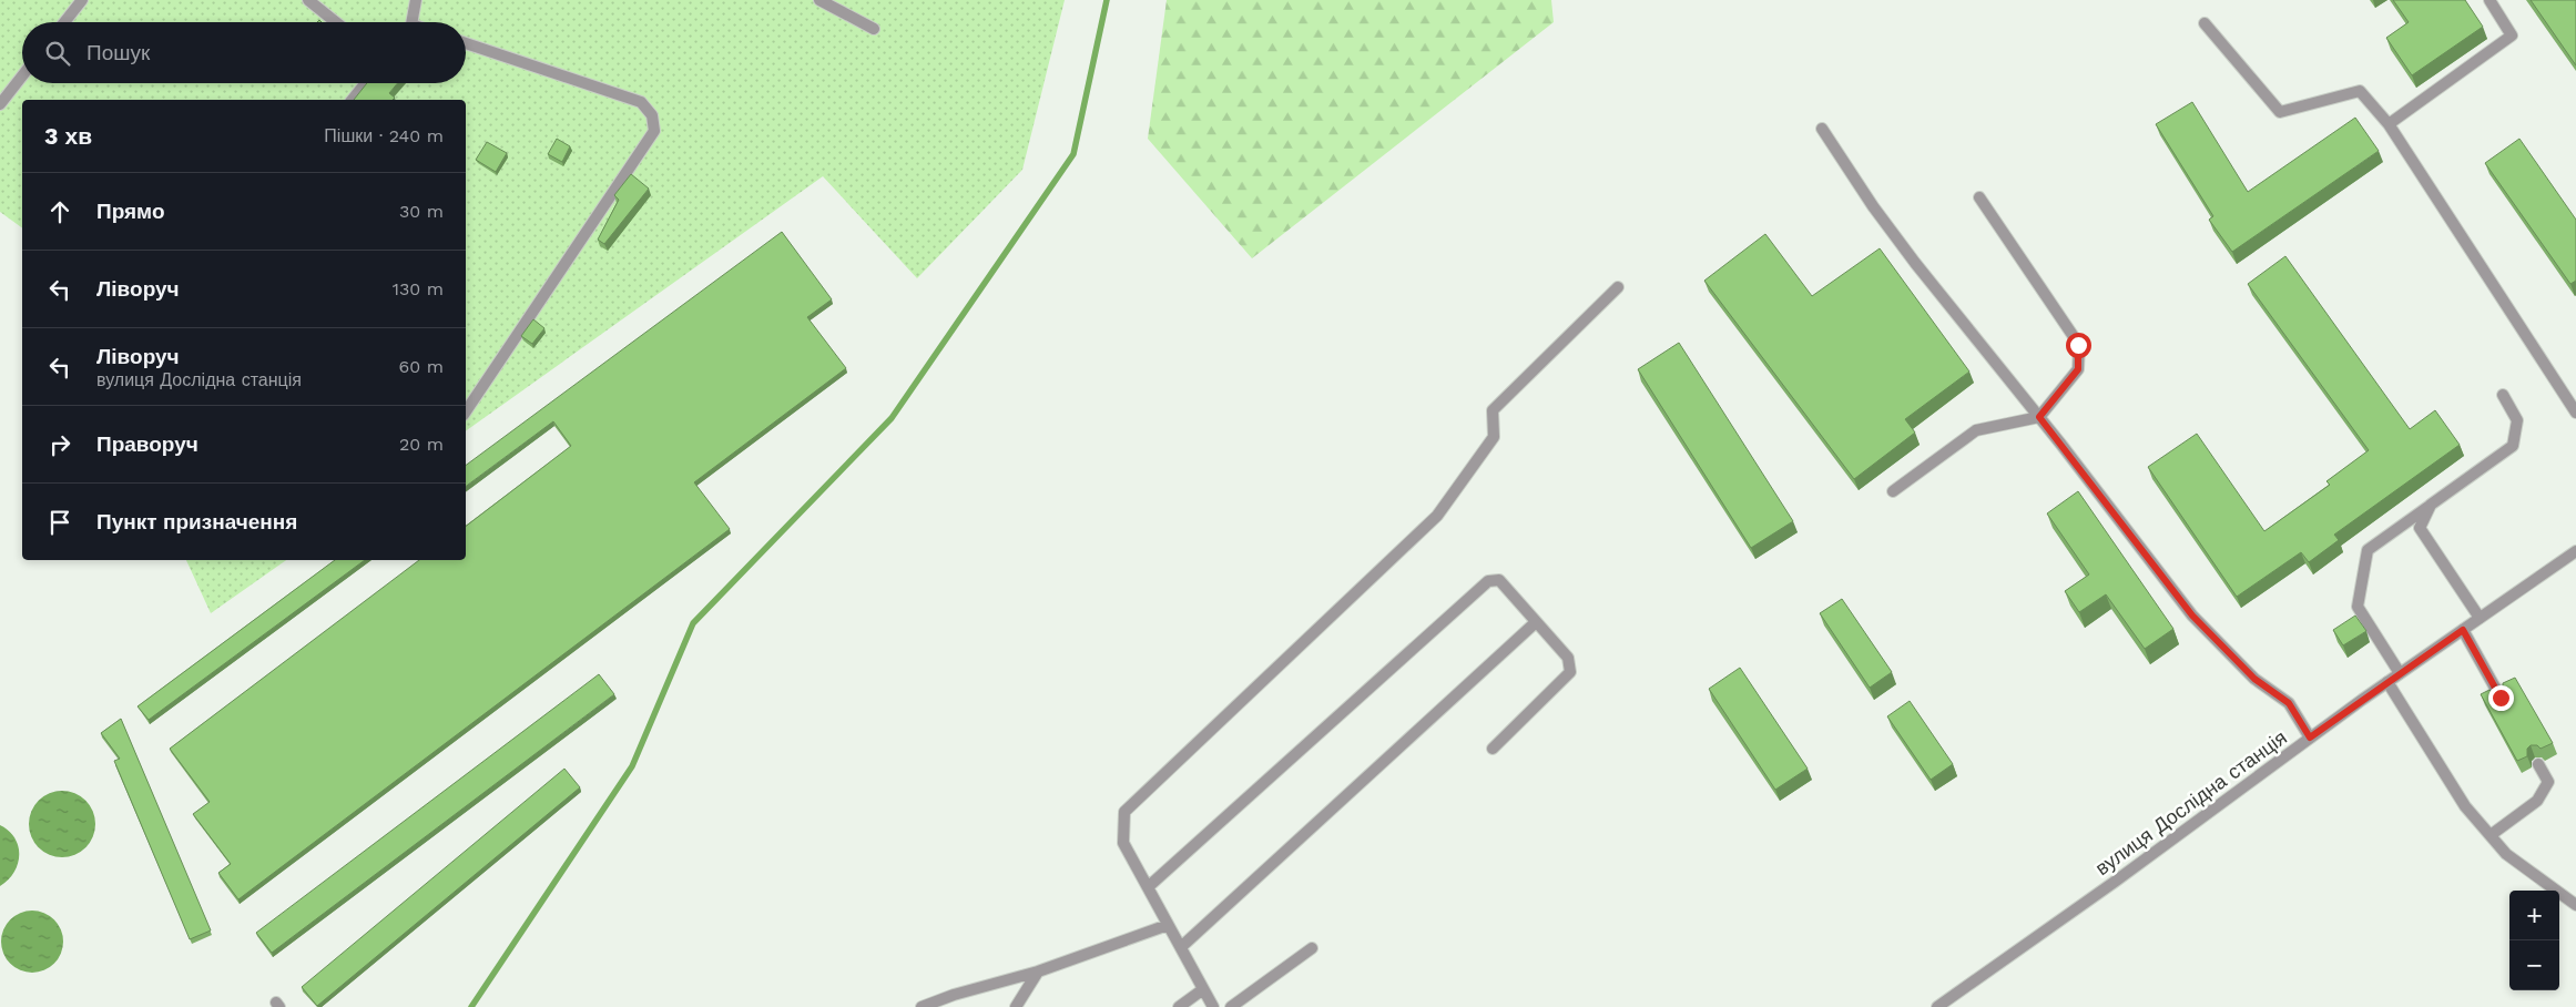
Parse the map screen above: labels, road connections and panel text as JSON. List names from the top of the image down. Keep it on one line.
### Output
{"streets":{"street":["вулиця Дослідна станція"]},"page":{"search":"Пошук","heading":["3 хв","Пішки · 240 m"],"list":[["Прямо","30 m"],["Ліворуч","130 m"],["Ліворуч","вулиця Дослідна станція","60 m"],["Праворуч","20 m"],"Пункт призначення"],"map_buttons":["+","−"]}}
